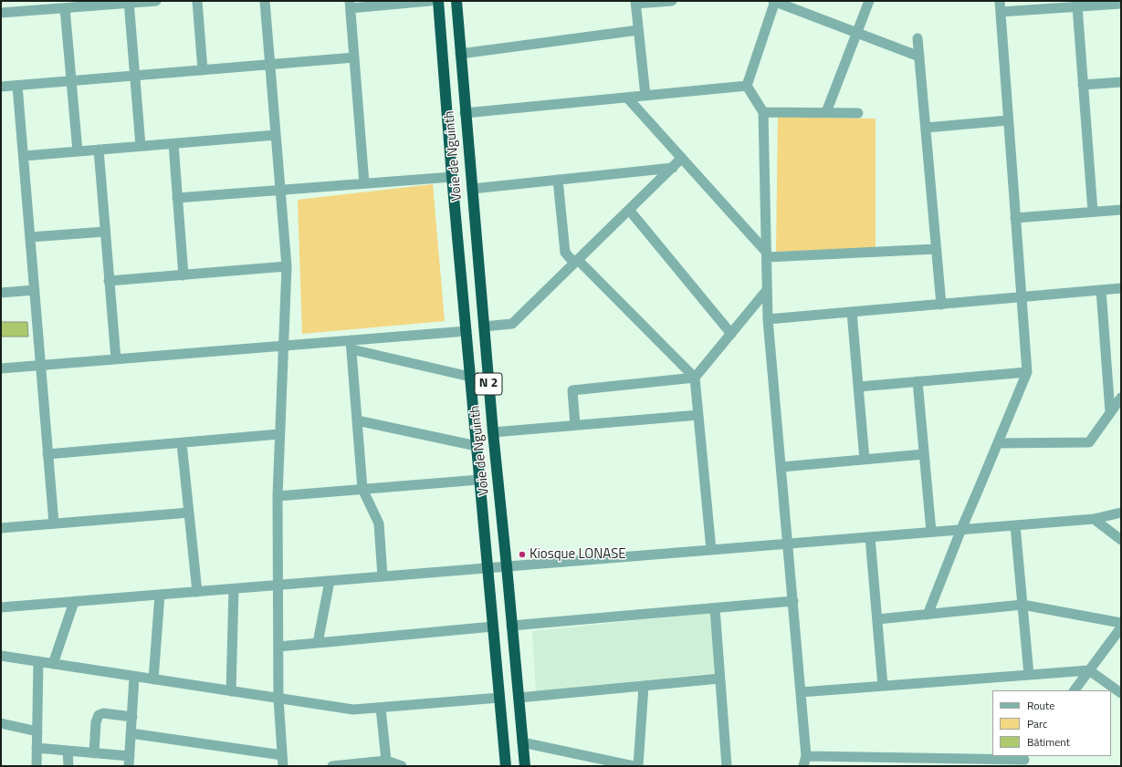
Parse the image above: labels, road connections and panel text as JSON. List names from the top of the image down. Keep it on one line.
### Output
{"streets":{"highway":["Voie de Nguinth","N 2"]},"places":["Kiosque LONASE"],"legend":["Route","Parc","Bâtiment"]}
